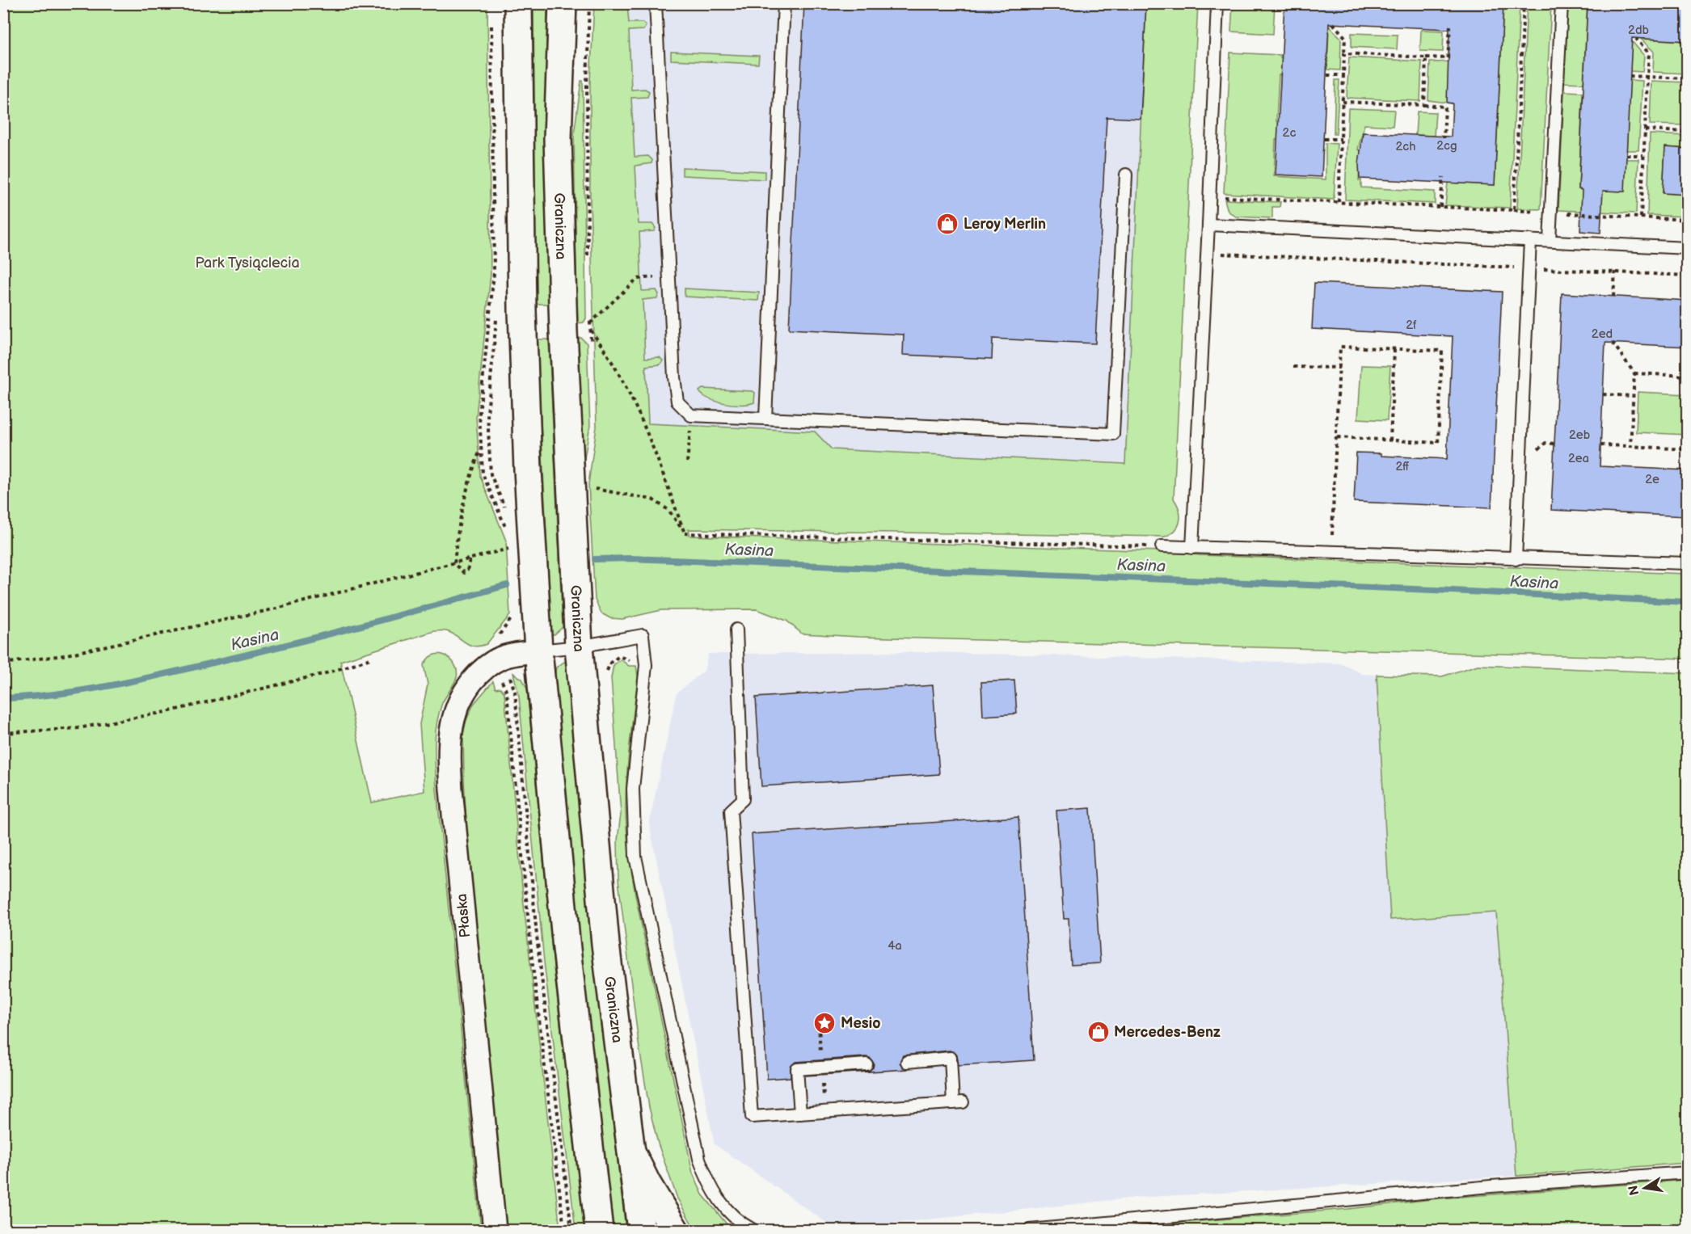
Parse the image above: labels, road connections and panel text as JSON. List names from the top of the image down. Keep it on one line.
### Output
{"streets":{"main road":["Graniczna"],"street":["Płaska"]},"water":["Kasina"],"parks":["Park Tysiąclecia"],"places":{"shop":["Leroy Merlin","Mercedes-Benz"],"place":["Mesio"]},"house_numbers":["2db","2c","2cg","2ch","2f","2ed","2eb","2ea","2ff","2e","4a"],"north":"left"}
